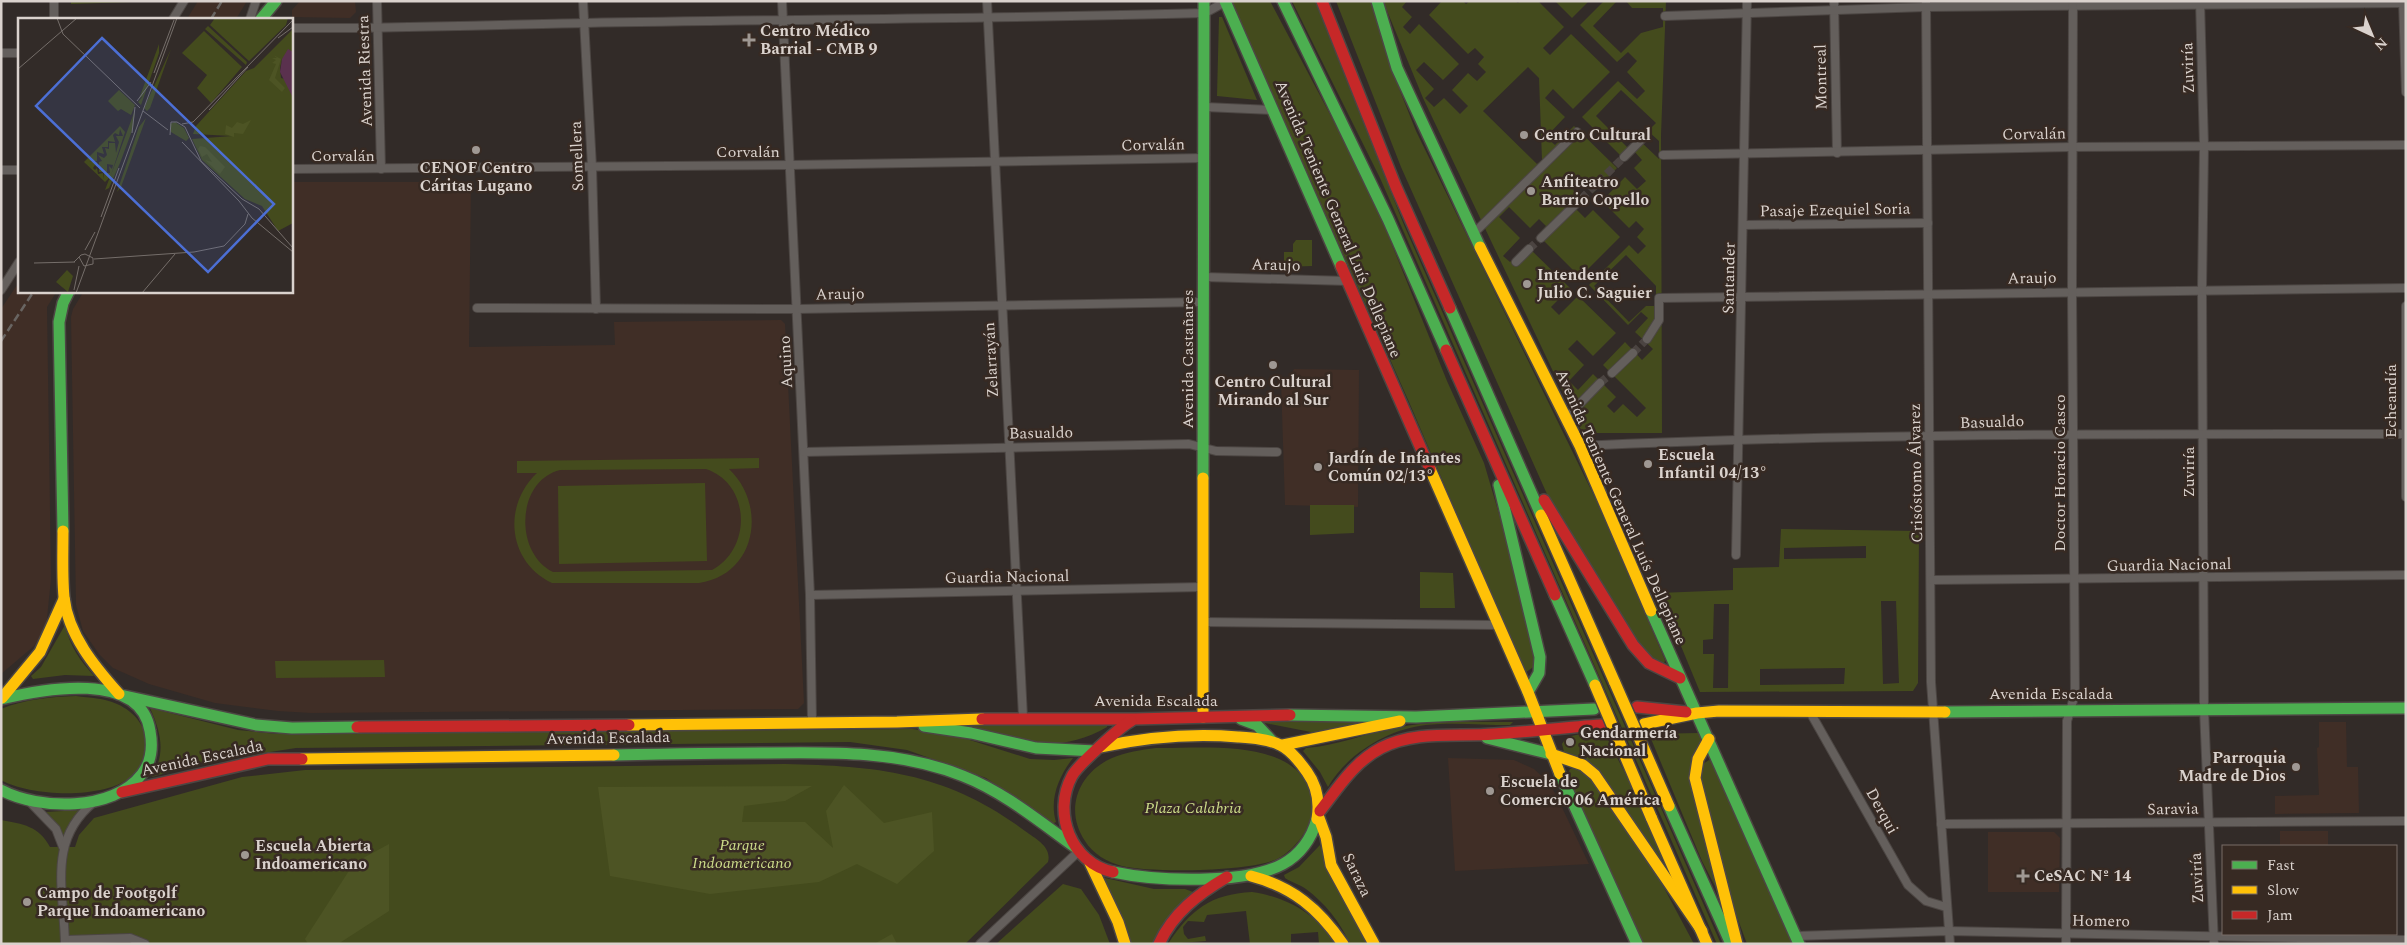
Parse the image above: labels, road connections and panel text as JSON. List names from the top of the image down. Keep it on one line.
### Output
{"streets":{"main road":["Avenida Teniente General Luís Dellepiane","Avenida Castañares","Avenida Escalada","Saraza"],"street":["Zuviría","Avenida Riestra","Montreal","Corvalán","Somellera","Pasaje Ezequiel Soria","Araujo","Santander","Zelarrayán","Aquino","Echeandía","Basualdo","Crisóstomo Álvarez","Doctor Horacio Casco","Guardia Nacional","Saravia","Derqui","Homero"]},"crossings":[["Zuviría","Corvalán"],["Zuviría","Araujo"],["Zuviría","Basualdo"],["Zuviría","Guardia Nacional"],["Zuviría","Avenida Escalada"],["Zuviría","Saravia"],["Zuviría","Homero"],["Avenida Riestra","Corvalán"],["Montreal","Corvalán"],["Corvalán","Somellera"],["Corvalán","Santander"],["Corvalán","Avenida Castañares"],["Corvalán","Zelarrayán"],["Corvalán","Aquino"],["Corvalán","Crisóstomo Álvarez"],["Corvalán","Doctor Horacio Casco"],["Somellera","Araujo"],["Pasaje Ezequiel Soria","Santander"],["Pasaje Ezequiel Soria","Crisóstomo Álvarez"],["Avenida Teniente General Luís Dellepiane","Araujo"],["Avenida Teniente General Luís Dellepiane","Basualdo"],["Avenida Teniente General Luís Dellepiane","Avenida Escalada"],["Avenida Teniente General Luís Dellepiane","Homero"],["Araujo","Santander"],["Araujo","Avenida Castañares"],["Araujo","Zelarrayán"],["Araujo","Aquino"],["Araujo","Crisóstomo Álvarez"],["Araujo","Doctor Horacio Casco"],["Santander","Basualdo"],["Avenida Castañares","Basualdo"],["Avenida Castañares","Guardia Nacional"],["Avenida Castañares","Avenida Escalada"],["Zelarrayán","Basualdo"],["Zelarrayán","Guardia Nacional"],["Zelarrayán","Avenida Escalada"],["Aquino","Basualdo"],["Aquino","Guardia Nacional"],["Aquino","Avenida Escalada"],["Echeandía","Basualdo"],["Basualdo","Crisóstomo Álvarez"],["Basualdo","Doctor Horacio Casco"],["Crisóstomo Álvarez","Guardia Nacional"],["Crisóstomo Álvarez","Avenida Escalada"],["Crisóstomo Álvarez","Saravia"],["Crisóstomo Álvarez","Derqui"],["Crisóstomo Álvarez","Homero"],["Doctor Horacio Casco","Guardia Nacional"],["Doctor Horacio Casco","Avenida Escalada"],["Doctor Horacio Casco","Saravia"],["Doctor Horacio Casco","Homero"],["Avenida Escalada","Derqui"],["Avenida Escalada","Saraza"]],"parks":["Plaza Calabria","Parque Indoamericano"],"places":{"health":["Centro Médico Barrial - CMB 9","CeSAC Nº 14"],"other":["Centro Cultural","CENOF Centro Cáritas Lugano","Anfiteatro Barrio Copello","Intendente Julio C. Saguier","Centro Cultural Mirando al Sur","Escuela Infantil 04/13°","Jardín de Infantes Común 02/13°","Gendarmería Nacional","Parroquia Madre de Dios","Escuela de Comercio 06 América","Escuela Abierta Indoamericano","Campo de Footgolf Parque Indoamericano"]},"legend":["Fast","Slow","Jam"],"north":"bottom right"}
